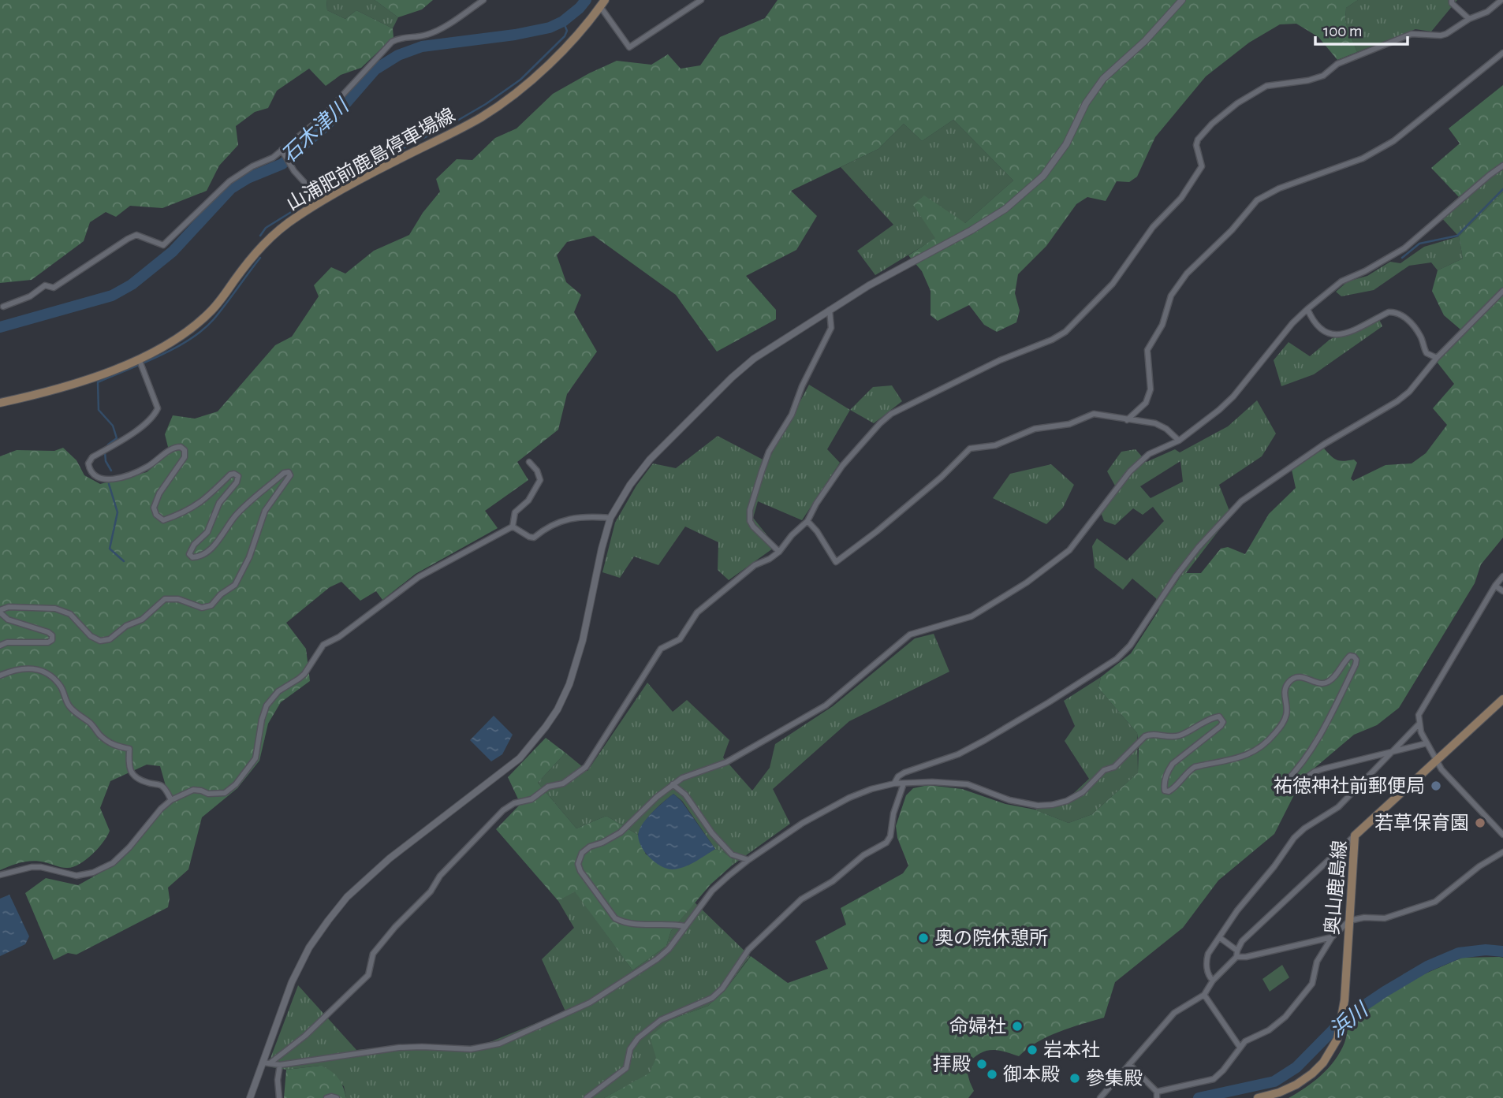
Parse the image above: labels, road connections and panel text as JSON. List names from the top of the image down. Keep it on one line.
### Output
{"streets":{"main road":["山浦肥前鹿島停車場線","奥山鹿島線"]},"water":["石木津川","浜川"],"places":["祐徳神社前郵便局","若草保育園","奥の院休憩所","命婦社","岩本社","拝殿","御本殿","參集殿"],"scale_bar":"100 m"}
